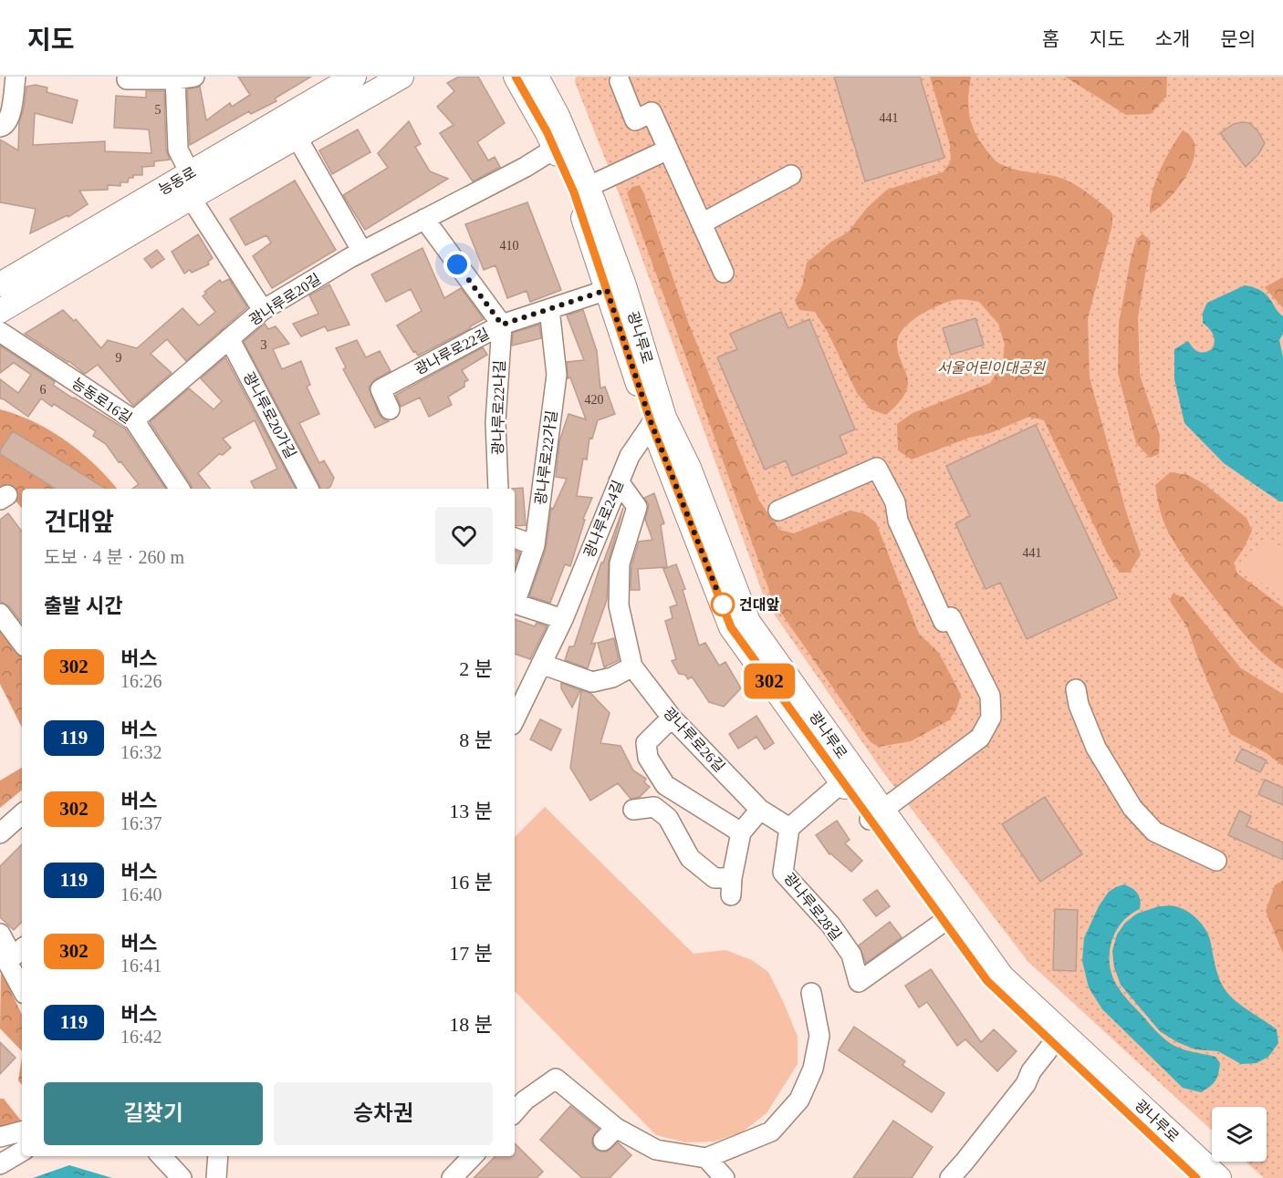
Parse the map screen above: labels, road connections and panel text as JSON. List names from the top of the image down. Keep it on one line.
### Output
{"streets":{"main road":["능동로","광나루로"],"street":["광나루로20길","광나루로22길","능동로16길","광나루로22나길","광나루로20가길","광나루로22가길","광나루로24길","광나루로26길","광나루로28길"]},"crossings":[["능동로","광나루로20길"],["광나루로20길","광나루로"],["광나루로20길","능동로16길"],["광나루로20길","광나루로20가길"],["광나루로","광나루로22길"],["광나루로","광나루로24길"],["광나루로","광나루로28길"],["광나루로22길","광나루로22나길"],["광나루로22길","광나루로22가길"],["광나루로26길","광나루로28길"]],"parks":["서울어린이대공원"],"places":["건대앞"],"lines":["bus line 302"],"house_numbers":["5","441","410","3","9","6","420","441"],"page":{"header":"지도","nav":["홈","지도","소개","문의"],"on_map":"302","heading":[["건대앞","도보 · 4 분 · 260 m"],"출발 시간"],"list":[{"mark":"302","name":"버스","note":"16:26","value":"2 분"},{"mark":"119","name":"버스","note":"16:32","value":"8 분"},{"mark":"302","name":"버스","note":"16:37","value":"13 분"},{"mark":"119","name":"버스","note":"16:40","value":"16 분"},{"mark":"302","name":"버스","note":"16:41","value":"17 분"},{"mark":"119","name":"버스","note":"16:42","value":"18 분"}],"buttons":["길찾기","승차권"]}}
